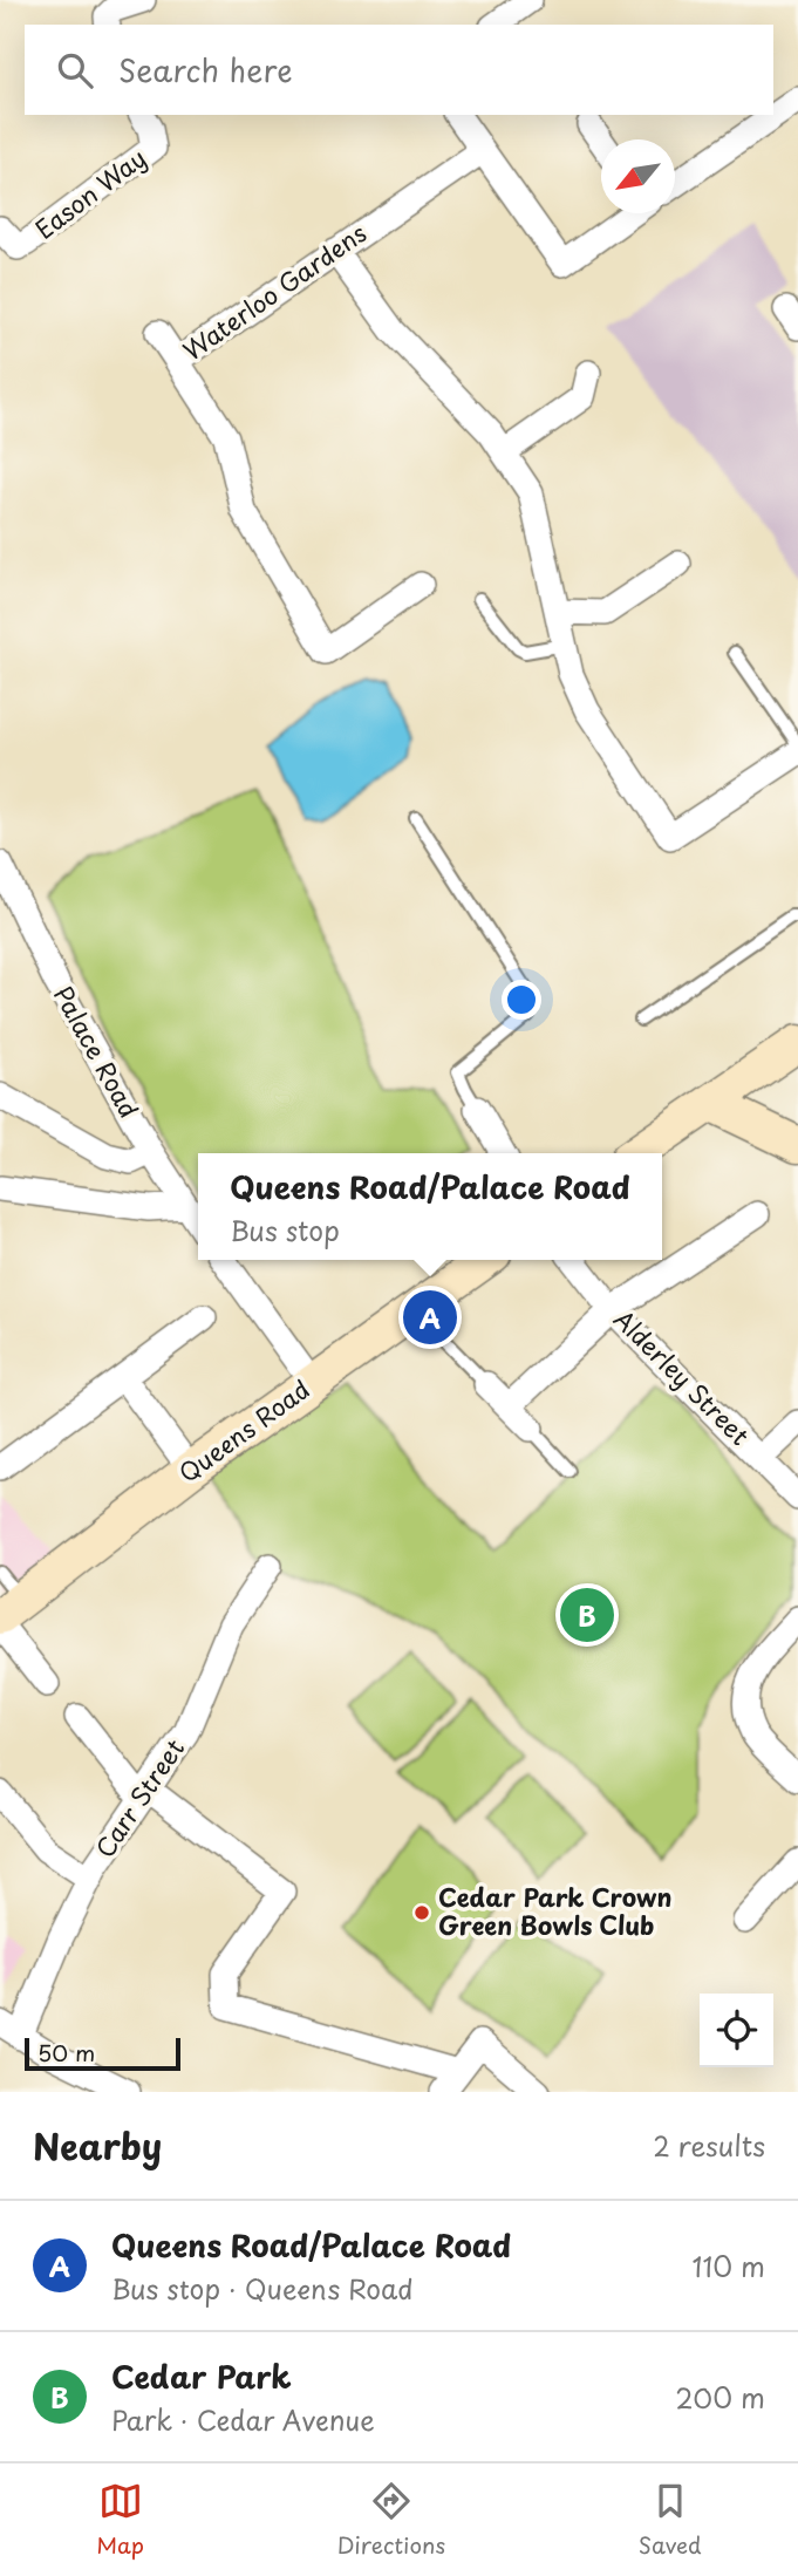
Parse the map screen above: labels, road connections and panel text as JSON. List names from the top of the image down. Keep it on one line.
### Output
{"streets":{"main road":["Queens Road"],"street":["Eason Way","Waterloo Gardens","Palace Road","Alderley Street","Carr Street"]},"places":["Cedar Park Crown Green Bowls Club"],"scale_bar":"50 m","north":"bottom left","page":{"search":"Search here","popup":["Queens Road/Palace Road","Bus stop"],"pins":["A","B"],"scale":"50 m","heading":["Nearby","2 results"],"list":[{"mark":"A","name":"Queens Road/Palace Road","note":"Bus stop · Queens Road","value":"110 m"},{"mark":"B","name":"Cedar Park","note":"Park · Cedar Avenue","value":"200 m"}],"nav":["Map","Directions","Saved"]}}
